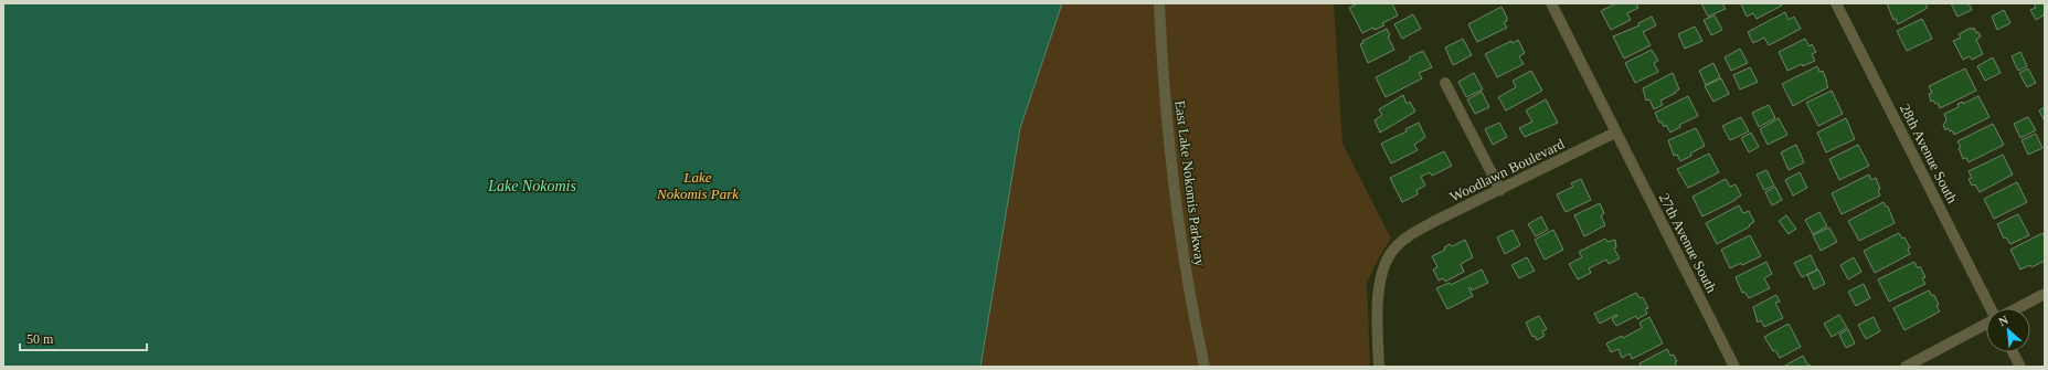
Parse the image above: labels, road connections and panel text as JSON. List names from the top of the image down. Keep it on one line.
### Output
{"streets":{"street":["28th Avenue South","Woodlawn Boulevard","East Lake Nokomis Parkway","27th Avenue South"]},"crossings":[["Woodlawn Boulevard","27th Avenue South"]],"water":["Lake Nokomis"],"parks":["Lake Nokomis Park"],"scale_bar":"50 m","north":"top left"}
